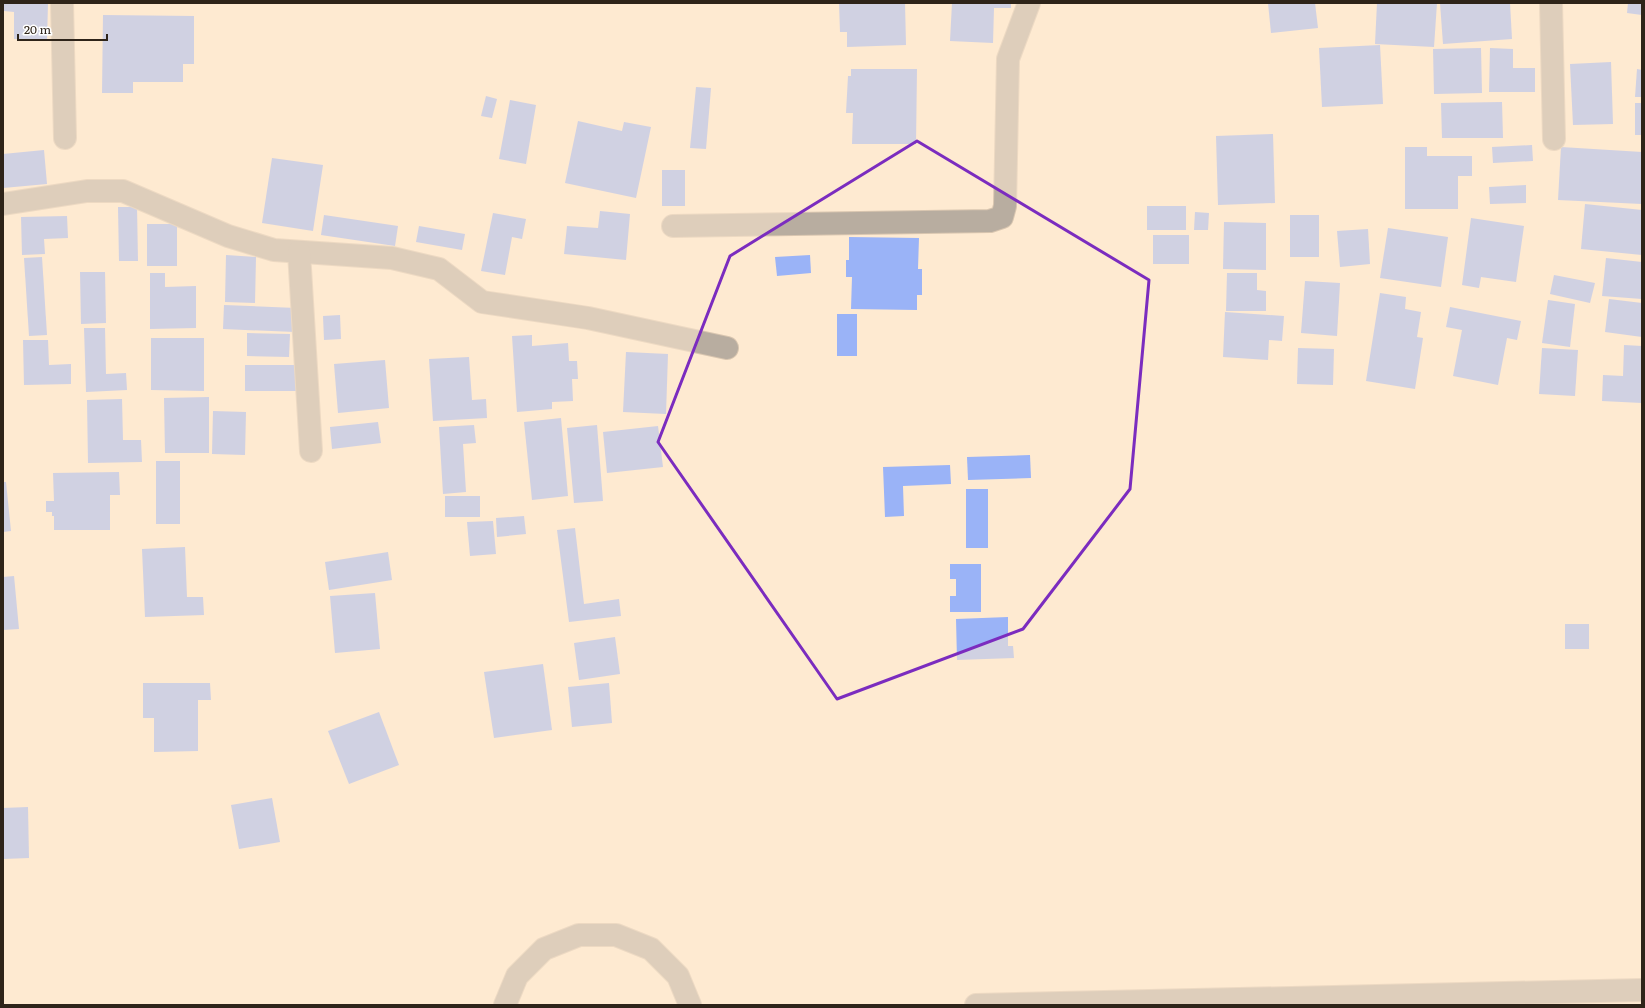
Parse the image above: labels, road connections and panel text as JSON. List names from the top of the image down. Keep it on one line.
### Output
{"scale_bar":"20 m"}
